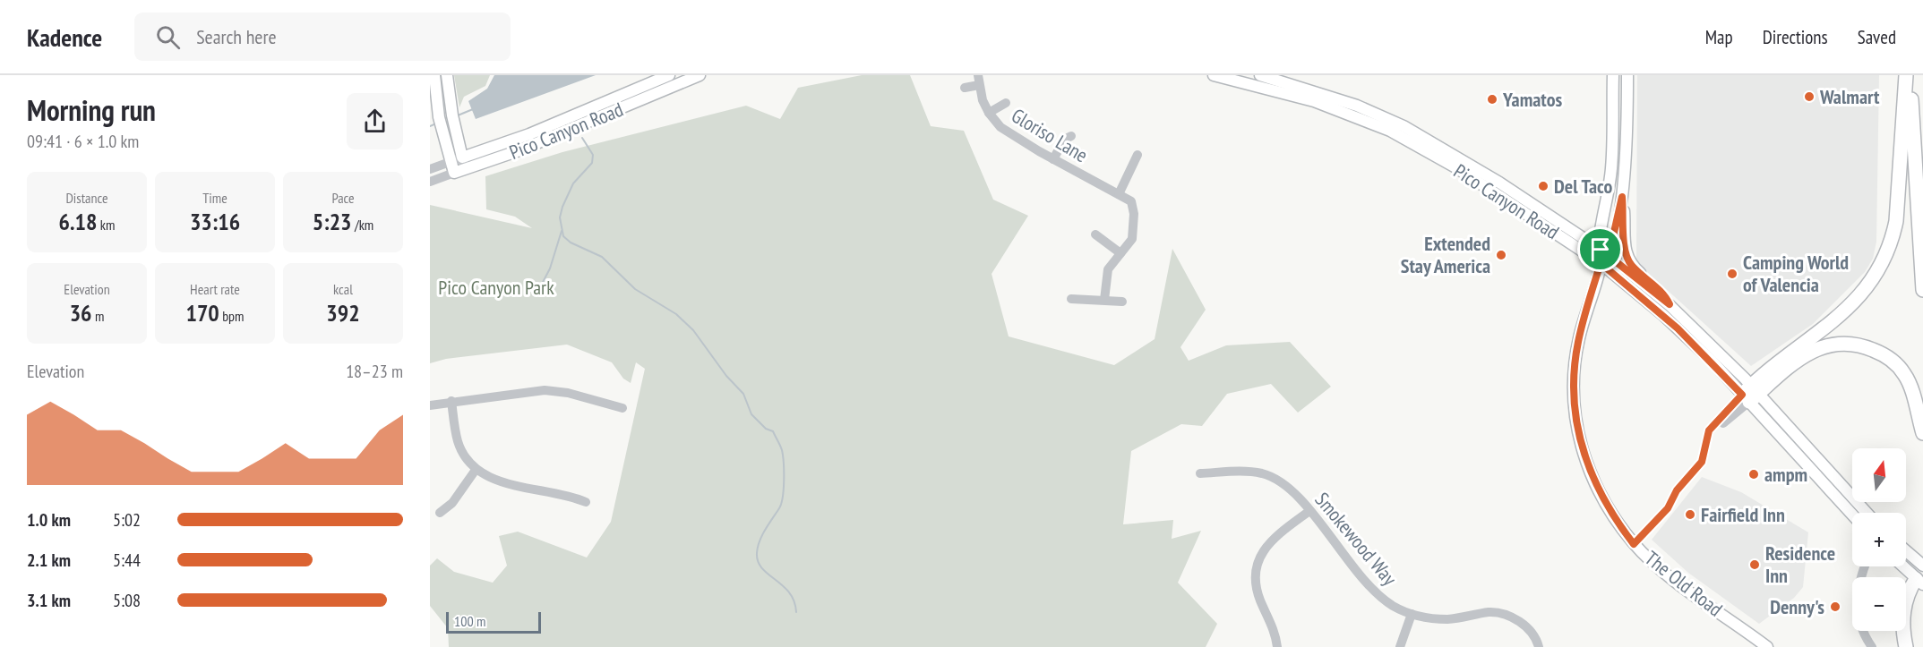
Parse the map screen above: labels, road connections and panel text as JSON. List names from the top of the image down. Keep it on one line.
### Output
{"streets":{"main road":["Pico Canyon Road","The Old Road"],"street":["Gloriso Lane","Smokewood Way"]},"crossings":[["Pico Canyon Road","The Old Road"]],"parks":["Pico Canyon Park"],"places":["Walmart","Yamatos","Del Taco","Extended Stay America","Camping World of Valencia","ampm","Fairfield Inn","Residence Inn","Denny's"],"scale_bar":"100 m","north":"top","page":{"header":"Kadence","search":"Search here","nav":["Map","Directions","Saved"],"heading":["Morning run","09:41 · 6 × 1.0 km"],"stats":[["Distance","6.18 km"],["Time","33:16"],["Pace","5:23 /km"],["Elevation","36 m"],["Heart rate","170 bpm"],["kcal","392"]],"chart":["Elevation","18–23 m"],"map_buttons":["+","−"],"list":[{"name":"1.0 km","note":"5:02"},{"name":"2.1 km","note":"5:44"},{"name":"3.1 km","note":"5:08"}],"scale":"100 m"}}
